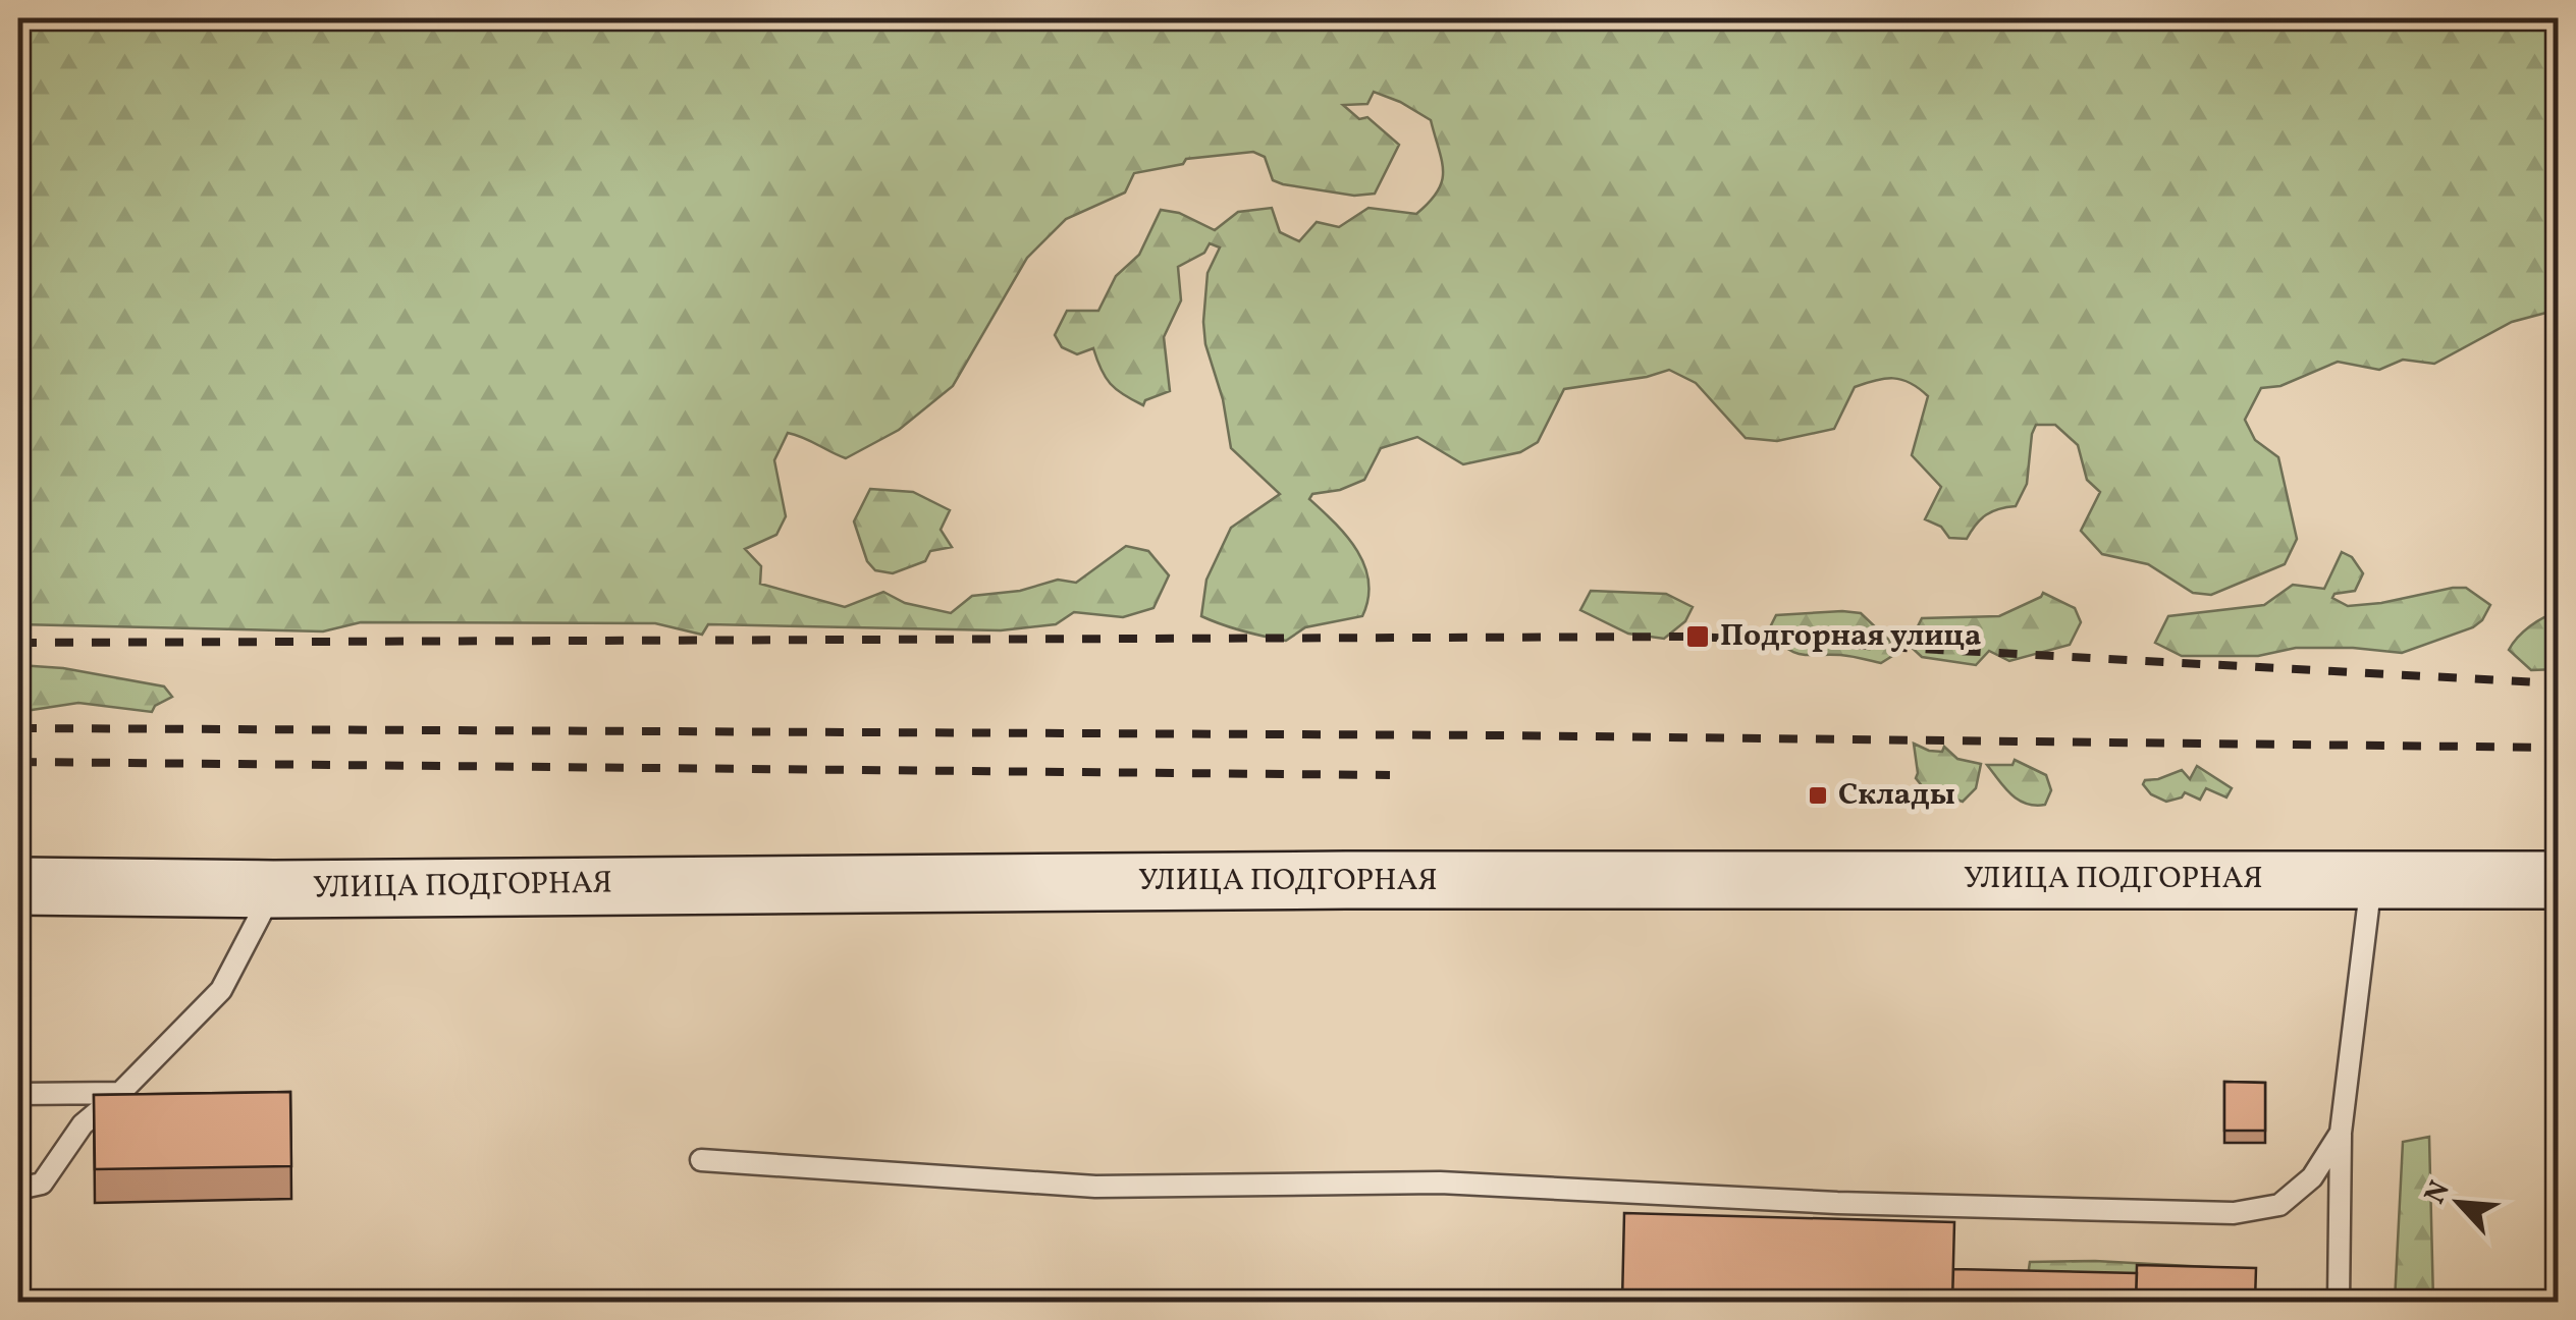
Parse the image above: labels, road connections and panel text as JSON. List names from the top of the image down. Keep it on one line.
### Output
{"streets":{"main road":["УЛИЦА ПОДГОРНАЯ"]},"places":{"transit":["Подгорная улица","Склады"]},"north":"top left"}
